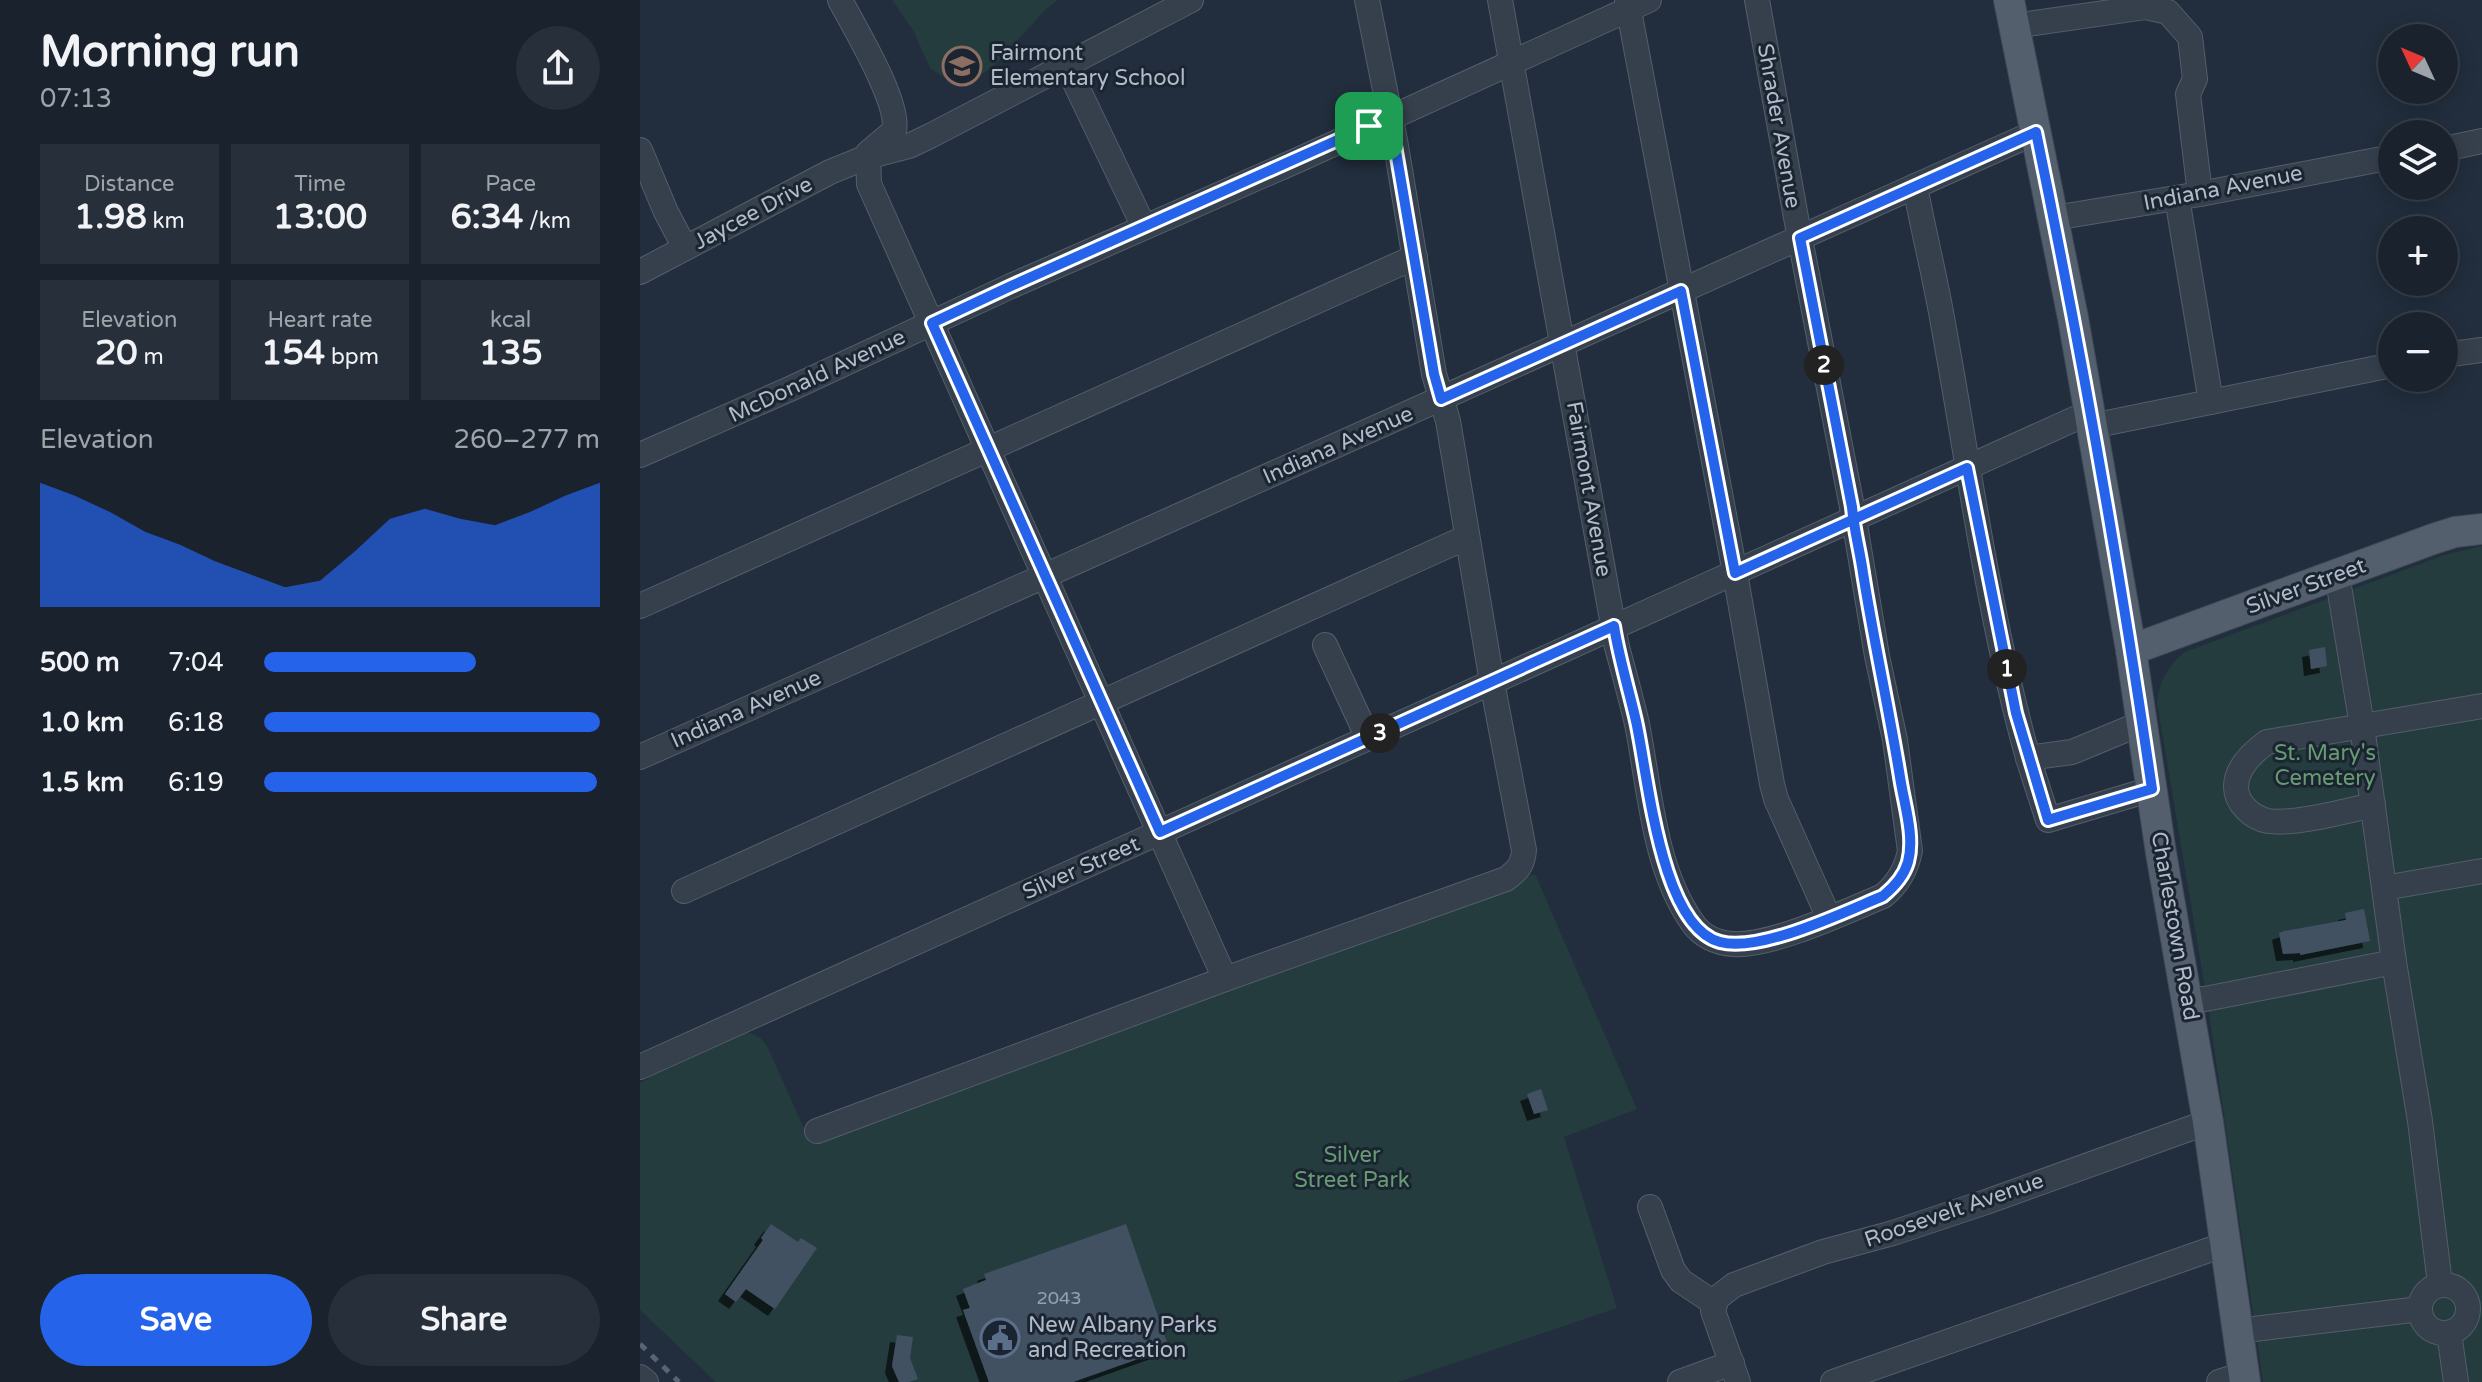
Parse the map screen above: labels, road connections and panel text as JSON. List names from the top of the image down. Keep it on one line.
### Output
{"streets":{"main road":["Silver Street","Charlestown Road"],"street":["Shrader Avenue","Indiana Avenue","Jaycee Drive","McDonald Avenue","Fairmont Avenue","Roosevelt Avenue"]},"crossings":[["Shrader Avenue","Indiana Avenue"],["Shrader Avenue","Fairmont Avenue"],["Shrader Avenue","Silver Street"],["Indiana Avenue","Fairmont Avenue"],["Indiana Avenue","Charlestown Road"],["McDonald Avenue","Fairmont Avenue"],["Fairmont Avenue","Silver Street"],["Silver Street","Charlestown Road"],["Charlestown Road","Roosevelt Avenue"]],"parks":["St. Mary's Cemetery","Silver Street Park"],"places":{"school or university":["Fairmont Elementary School"],"public building":["New Albany Parks and Recreation"]},"house_numbers":["2043"],"north":"top left","page":{"heading":["Morning run","07:13"],"map_buttons":["+","−"],"stats":[["Distance","1.98 km"],["Time","13:00"],["Pace","6:34 /km"],["Elevation","20 m"],["Heart rate","154 bpm"],["kcal","135"]],"pins":["2","1","3"],"chart":["Elevation","260–277 m"],"list":[{"name":"500 m","note":"7:04"},{"name":"1.0 km","note":"6:18"},{"name":"1.5 km","note":"6:19"}],"buttons":["Save","Share"]}}
